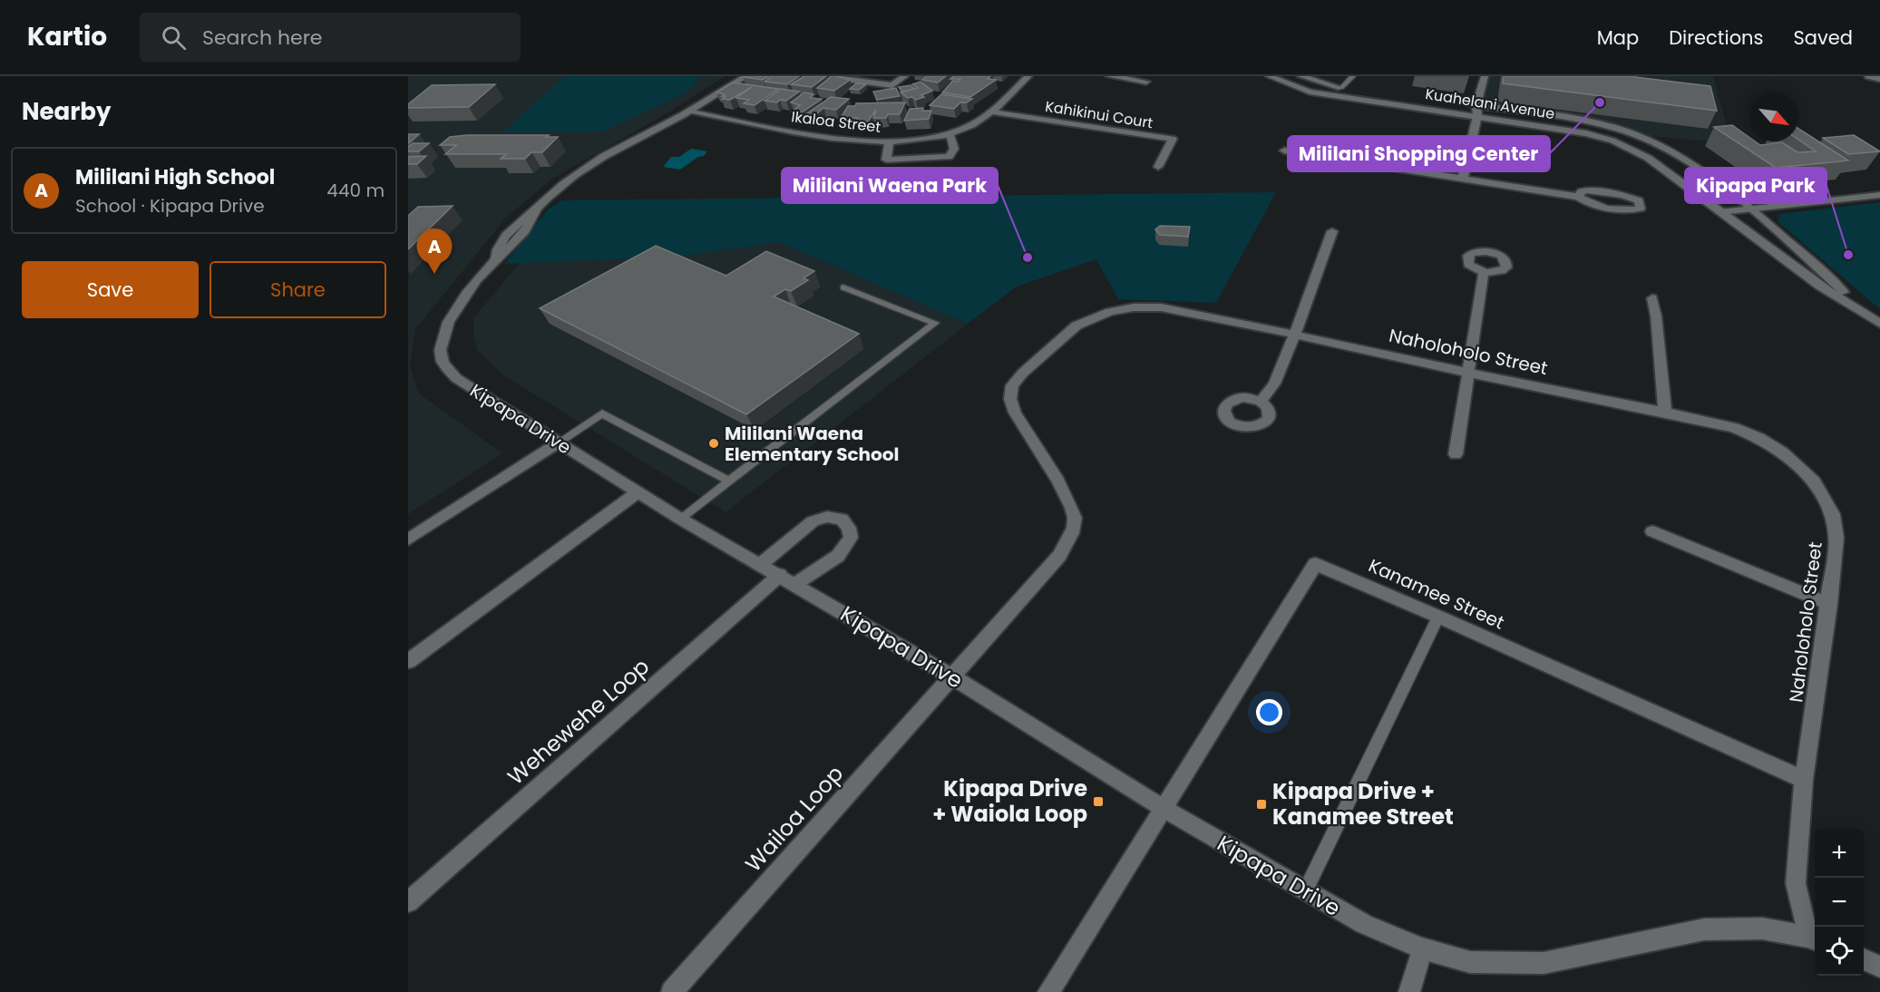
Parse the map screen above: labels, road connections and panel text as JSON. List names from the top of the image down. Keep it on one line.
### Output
{"streets":{"street":["Kuahelani Avenue","Kahikinui Court","Ikaloa Street","Naholoholo Street","Kipapa Drive","Kanamee Street","Wehewehe Loop","Wailoa Loop"]},"crossings":[["Kahikinui Court","Ikaloa Street"],["Ikaloa Street","Kipapa Drive"],["Naholoholo Street","Kipapa Drive"],["Naholoholo Street","Kanamee Street"],["Naholoholo Street","Wailoa Loop"],["Kipapa Drive","Kanamee Street"],["Kipapa Drive","Wehewehe Loop"],["Kipapa Drive","Wailoa Loop"]],"places":{"other":["Mililani Shopping Center","Kipapa Park","Mililani Waena Park","Mililani Waena Elementary School"],"transit":["Kipapa Drive + Waiola Loop","Kipapa Drive + Kanamee Street"]},"north":"bottom right","page":{"header":"Kartio","search":"Search here","nav":["Map","Directions","Saved"],"heading":"Nearby","list":[{"mark":"A","name":"Mililani High School","note":"School · Kipapa Drive","value":"440 m"}],"pins":"A","buttons":["Save","Share"],"map_buttons":["+","−"]}}
